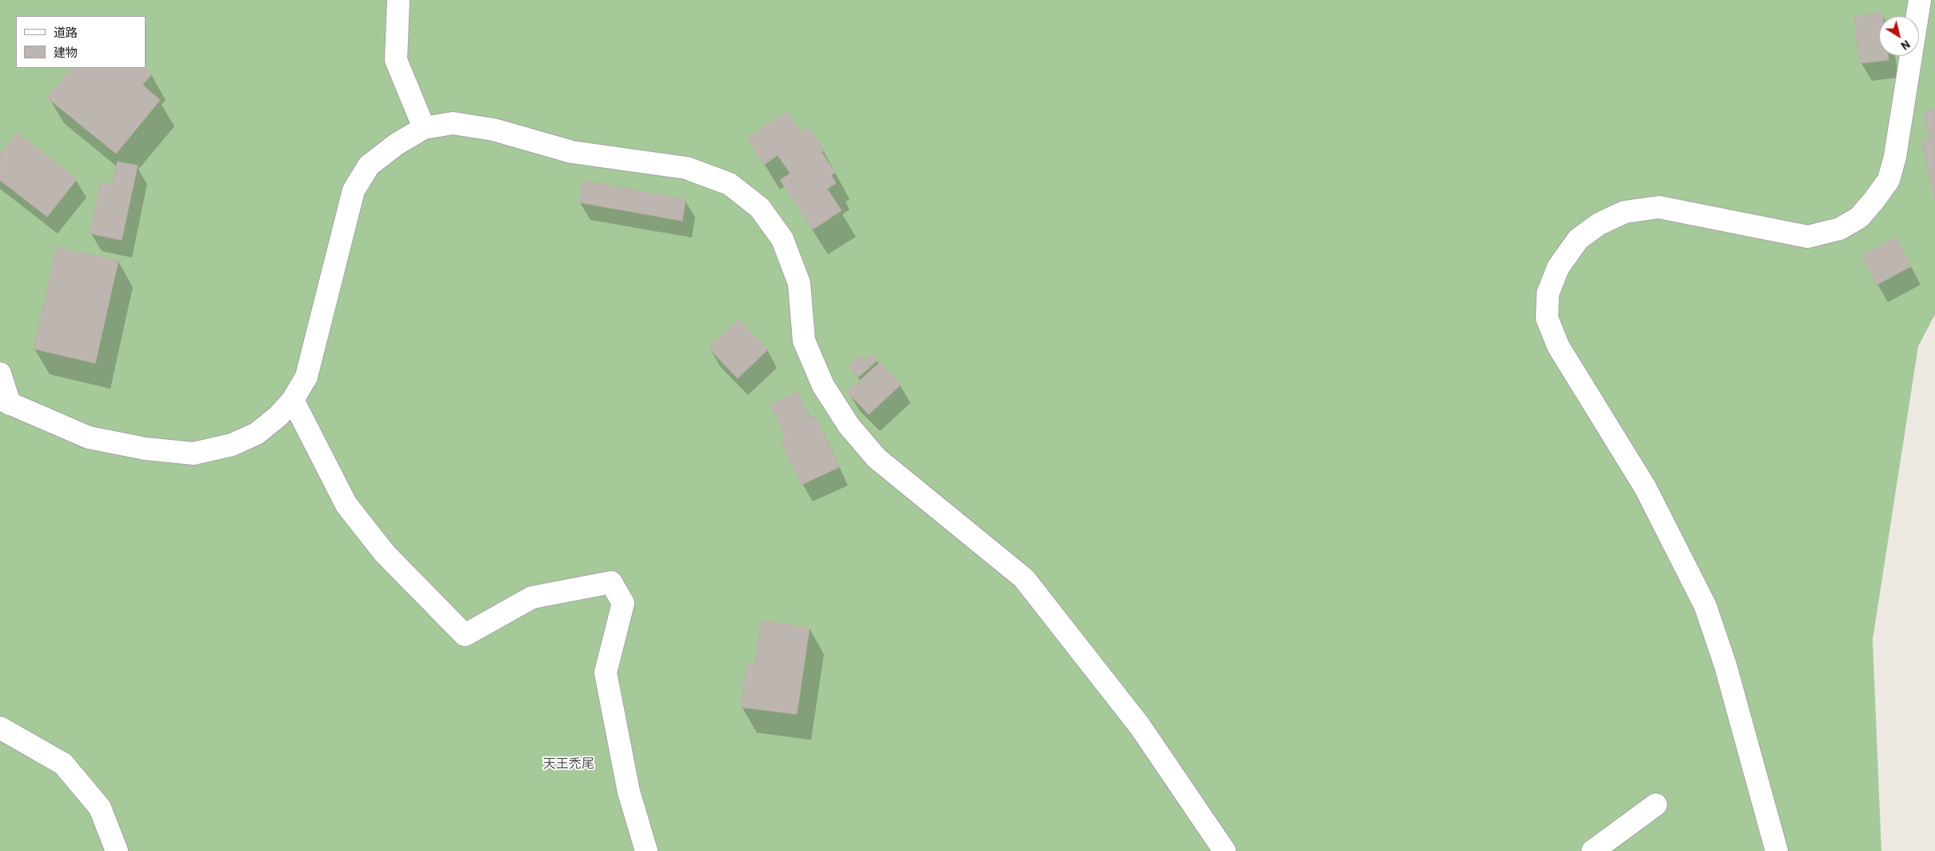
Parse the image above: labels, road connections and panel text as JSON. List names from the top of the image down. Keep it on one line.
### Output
{"districts":["天王禿尾"],"legend":["道路","建物"],"north":"bottom right"}
